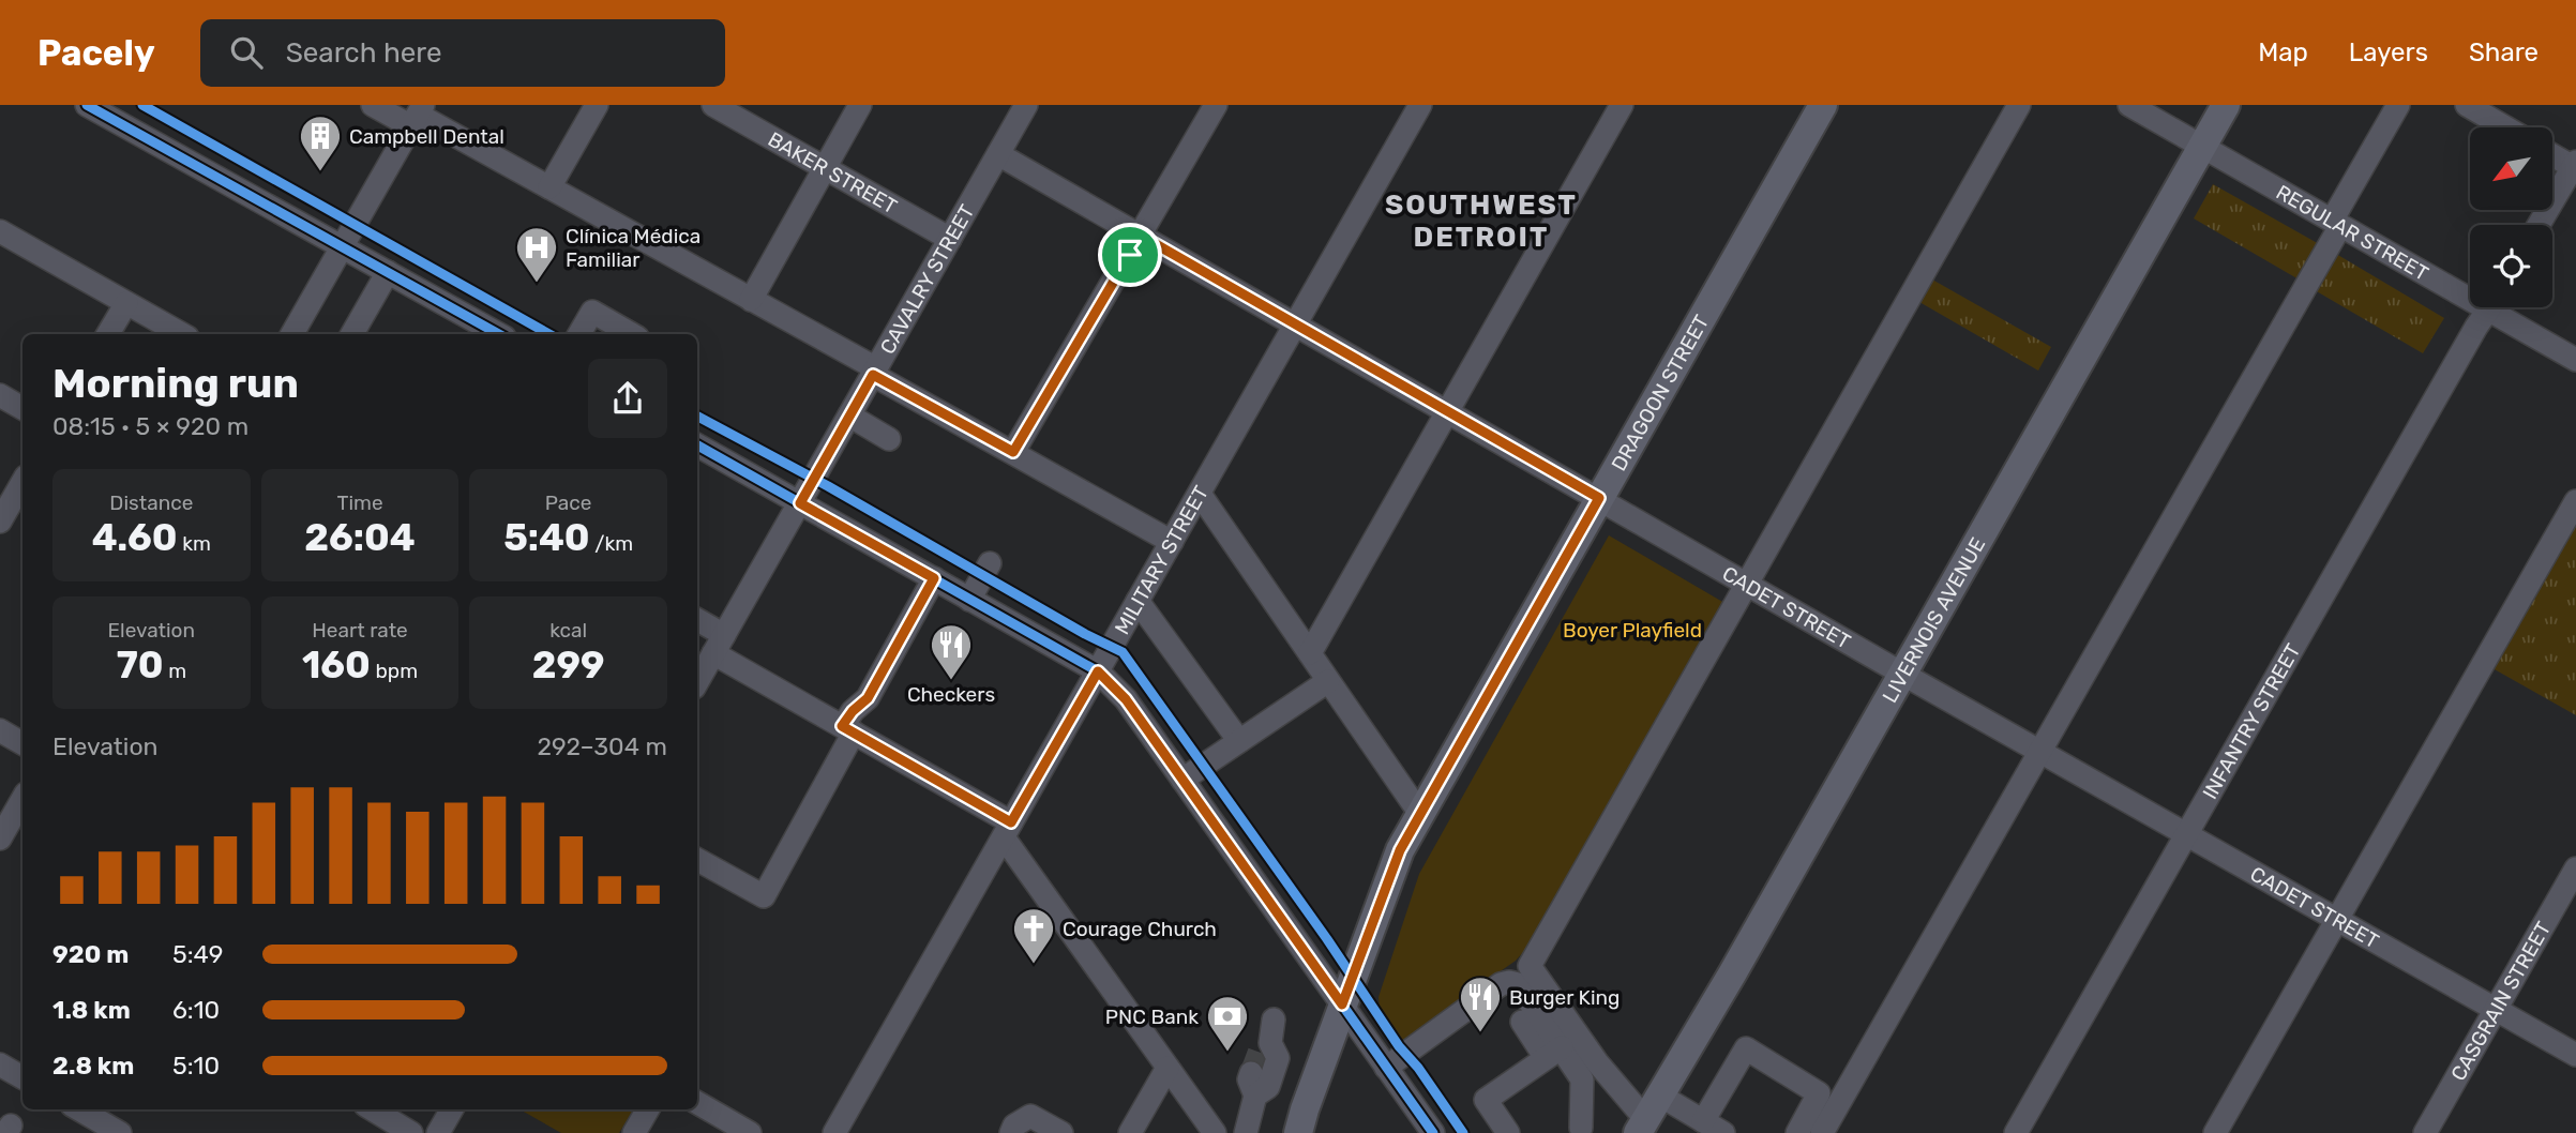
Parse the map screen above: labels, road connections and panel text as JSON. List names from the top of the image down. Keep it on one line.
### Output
{"streets":{"main road":["DRAGOON STREET","LIVERNOIS AVENUE"],"street":["BAKER STREET","REGULAR STREET","CAVALRY STREET","MILITARY STREET","CADET STREET","INFANTRY STREET","CASGRAIN STREET"]},"crossings":[["BAKER STREET","CAVALRY STREET"],["REGULAR STREET","LIVERNOIS AVENUE"],["CAVALRY STREET","CADET STREET"],["DRAGOON STREET","CADET STREET"],["MILITARY STREET","CADET STREET"],["CADET STREET","LIVERNOIS AVENUE"],["CADET STREET","INFANTRY STREET"],["CADET STREET","CASGRAIN STREET"]],"districts":["SOUTHWEST DETROIT"],"parks":["Boyer Playfield"],"places":{"building":["Campbell Dental"],"hospital":["Clínica Médica Familiar"],"restaurant":["Checkers","Burger King"],"church":["Courage Church"],"bank":["PNC Bank"]},"north":"bottom left","page":{"header":"Pacely","search":"Search here","nav":["Map","Layers","Share"],"heading":["Morning run","08:15 · 5 × 920 m"],"stats":[["Distance","4.60 km"],["Time","26:04"],["Pace","5:40 /km"],["Elevation","70 m"],["Heart rate","160 bpm"],["kcal","299"]],"chart":["Elevation","292–304 m"],"list":[{"name":"920 m","note":"5:49"},{"name":"1.8 km","note":"6:10"},{"name":"2.8 km","note":"5:10"}]}}
